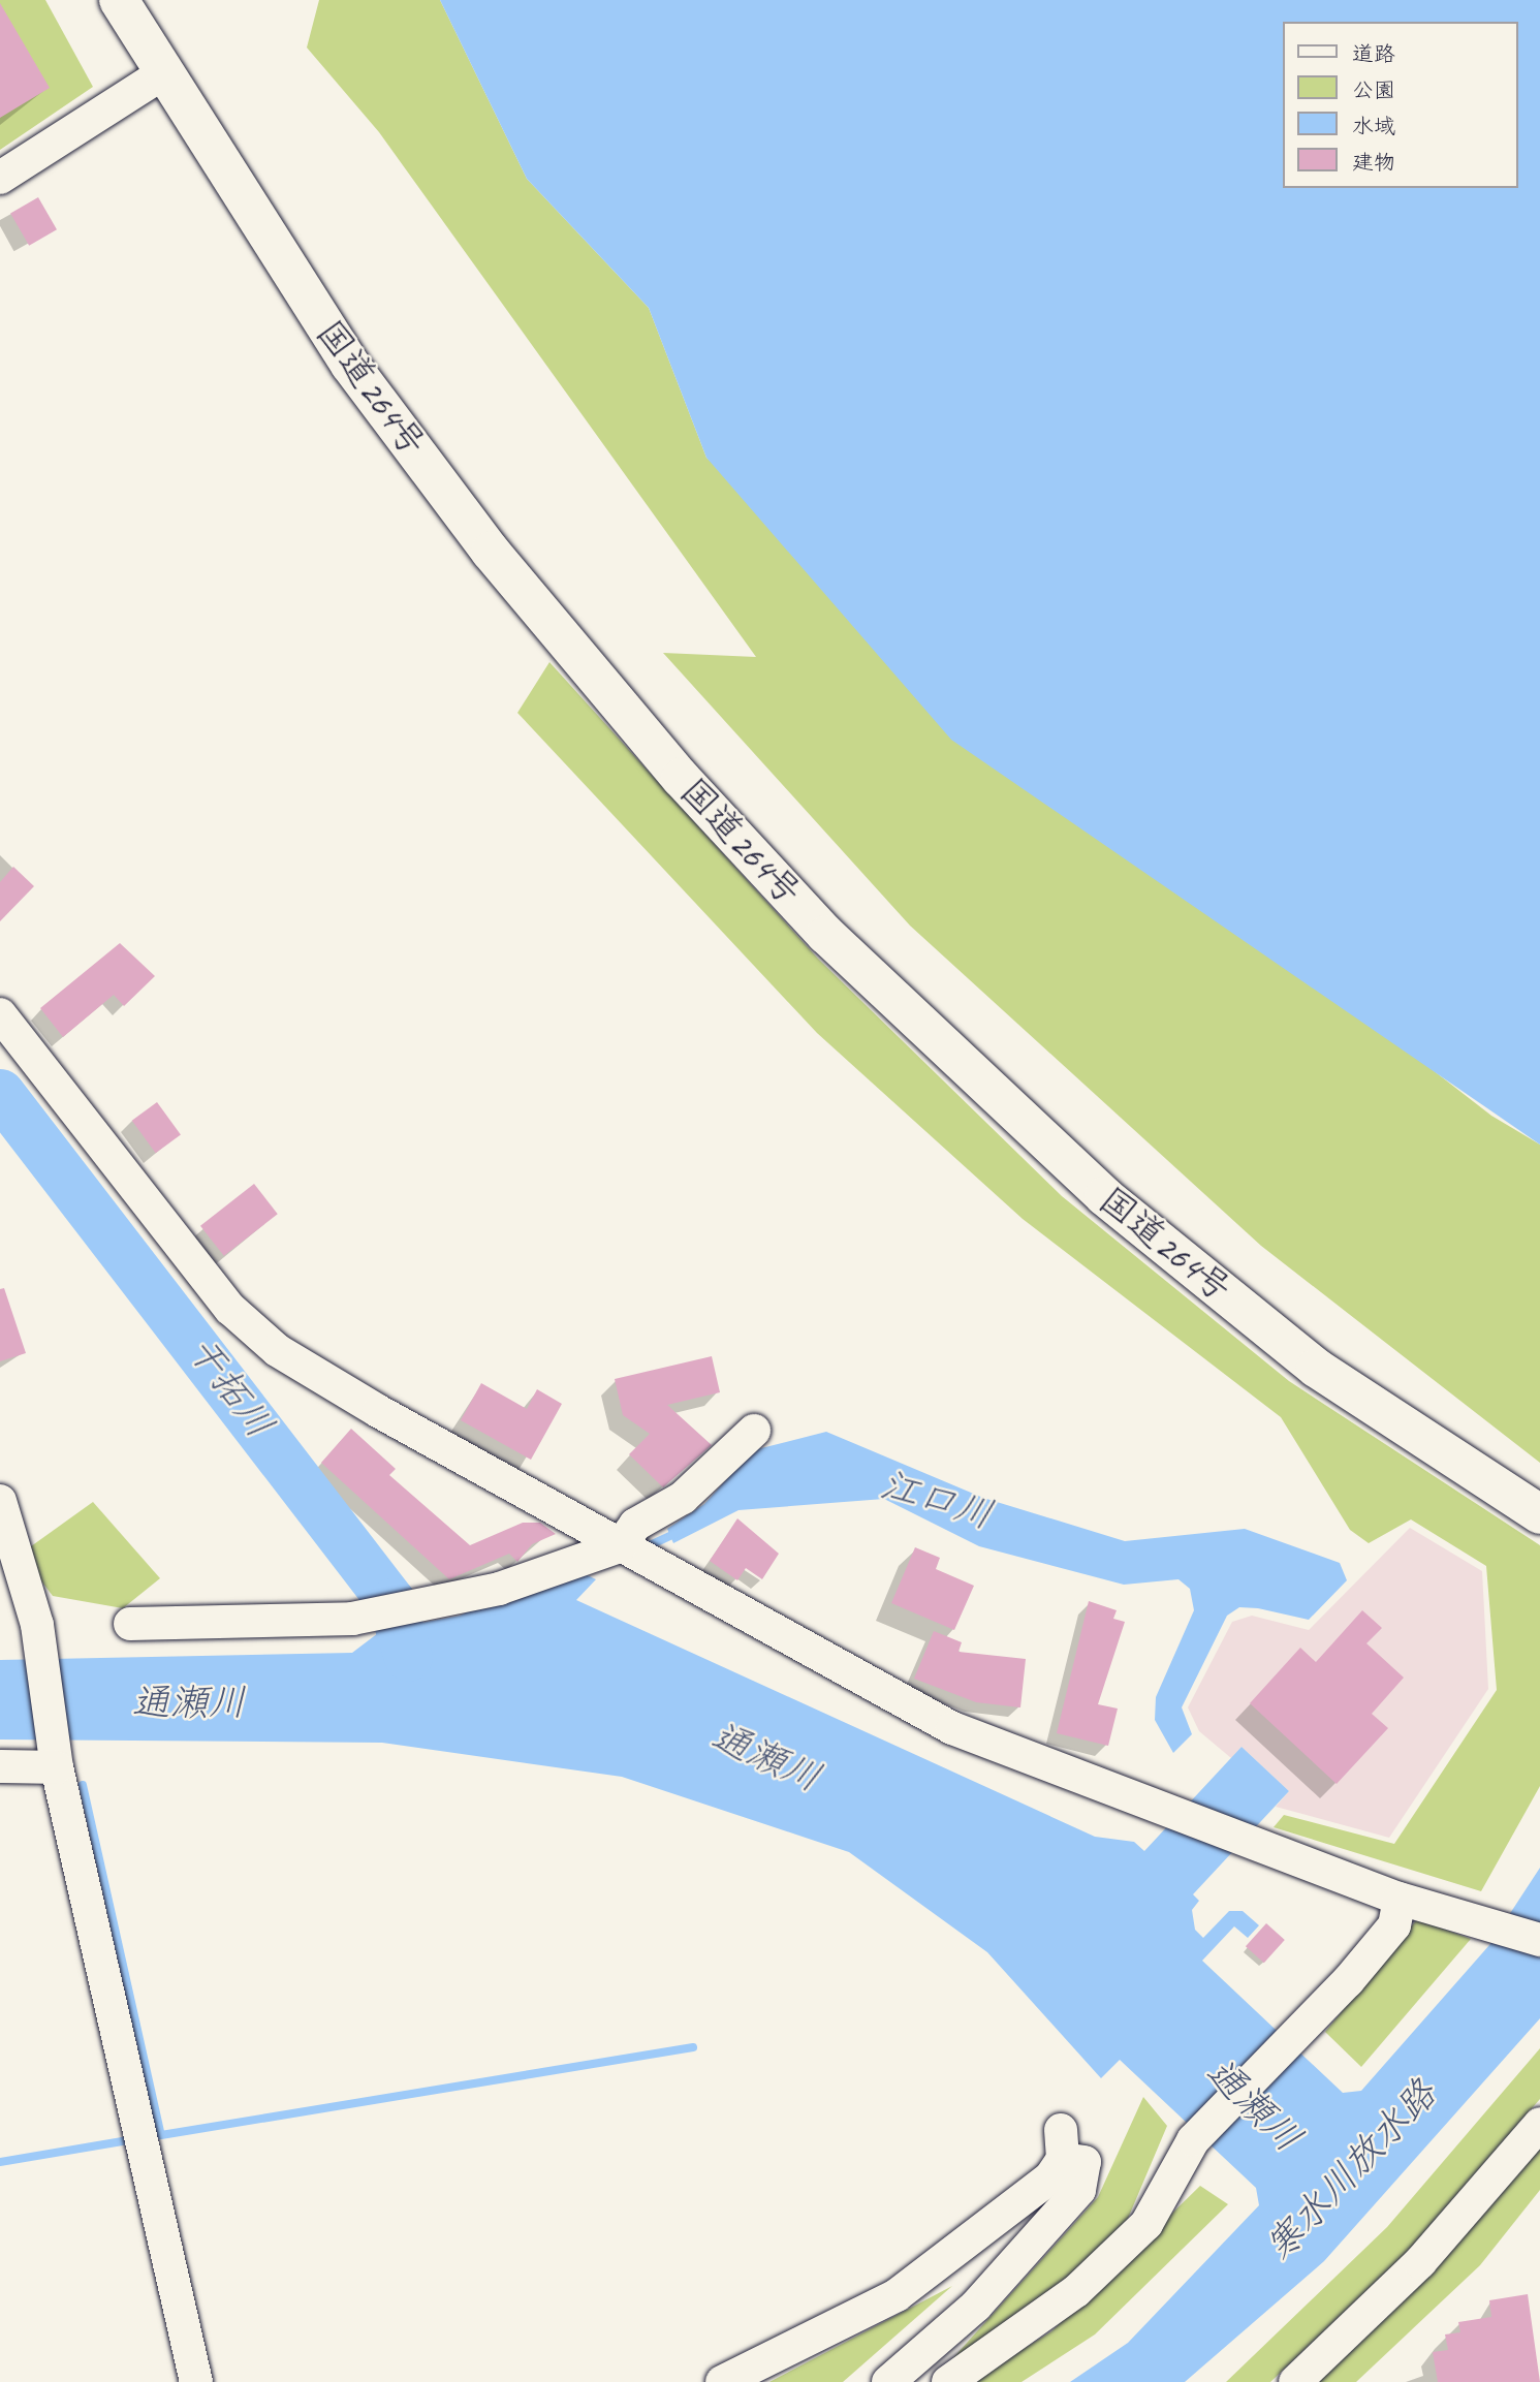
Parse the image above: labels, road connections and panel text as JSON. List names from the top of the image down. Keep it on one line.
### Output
{"streets":{"highway":["国道264号"]},"water":["干拓川","江口川","通瀬川","寒水川放水路"],"legend":["道路","公園","水域","建物"]}
